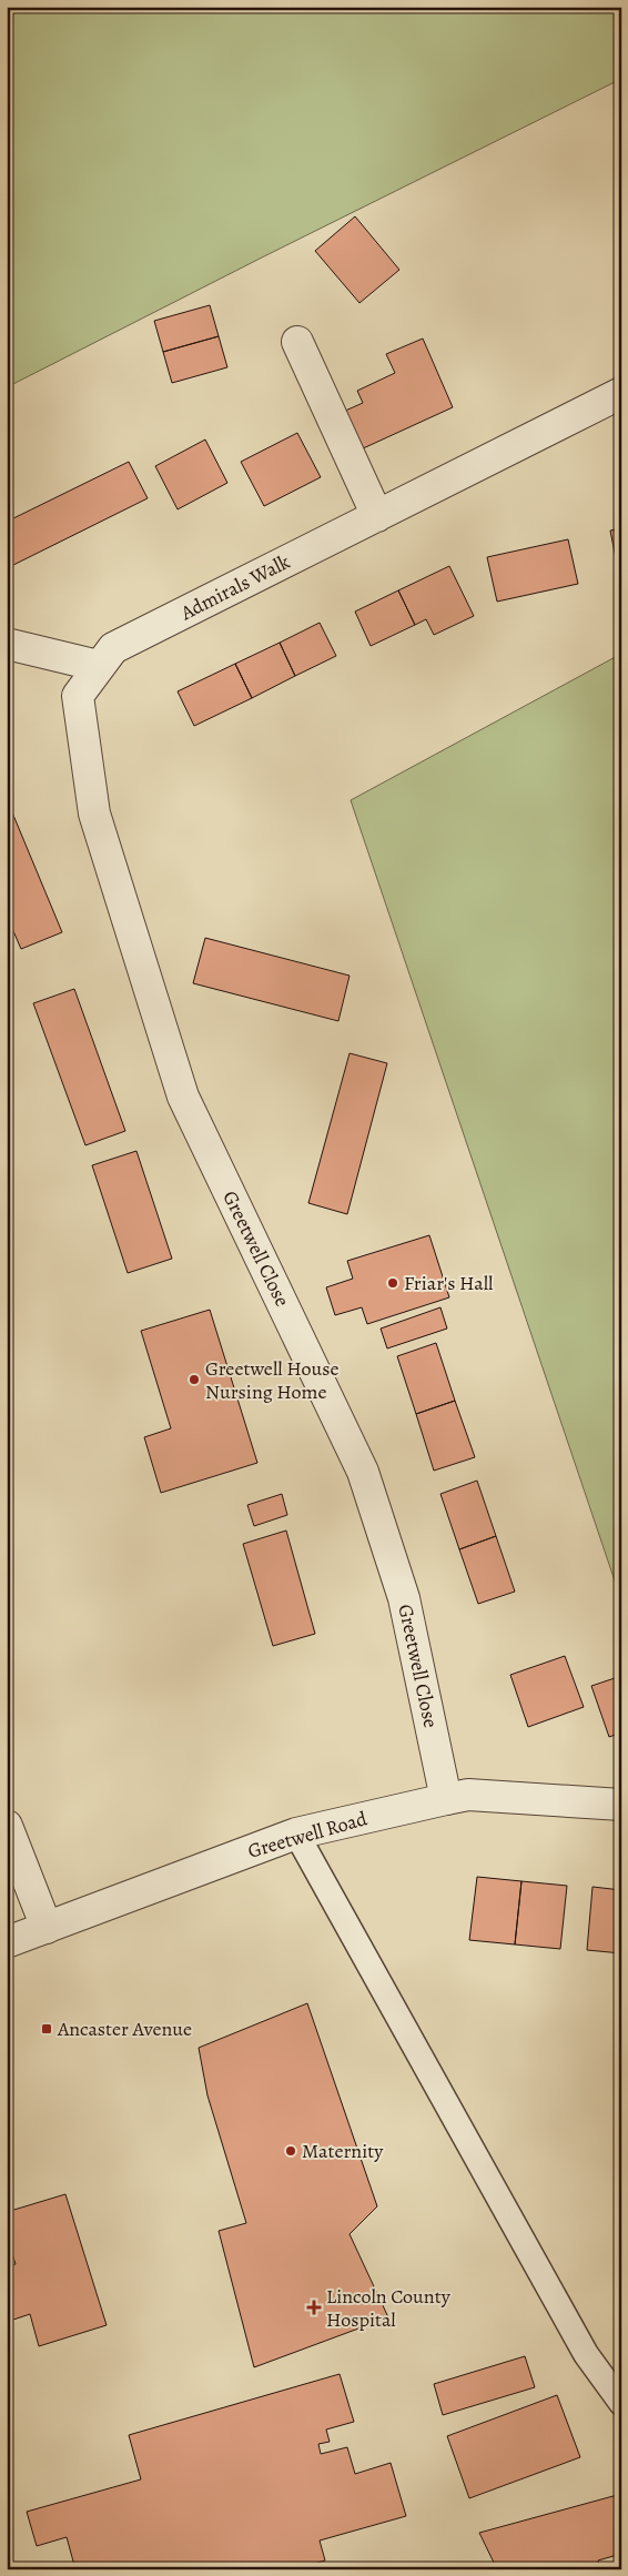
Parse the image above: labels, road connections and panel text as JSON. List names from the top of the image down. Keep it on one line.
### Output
{"streets":{"street":["Admirals Walk","Greetwell Close","Greetwell Road"]},"crossings":[["Admirals Walk","Greetwell Close"],["Greetwell Close","Greetwell Road"]],"places":{"other":["Friar's Hall","Greetwell House Nursing Home","Maternity"],"transit":["Ancaster Avenue"],"health":["Lincoln County Hospital"]}}
